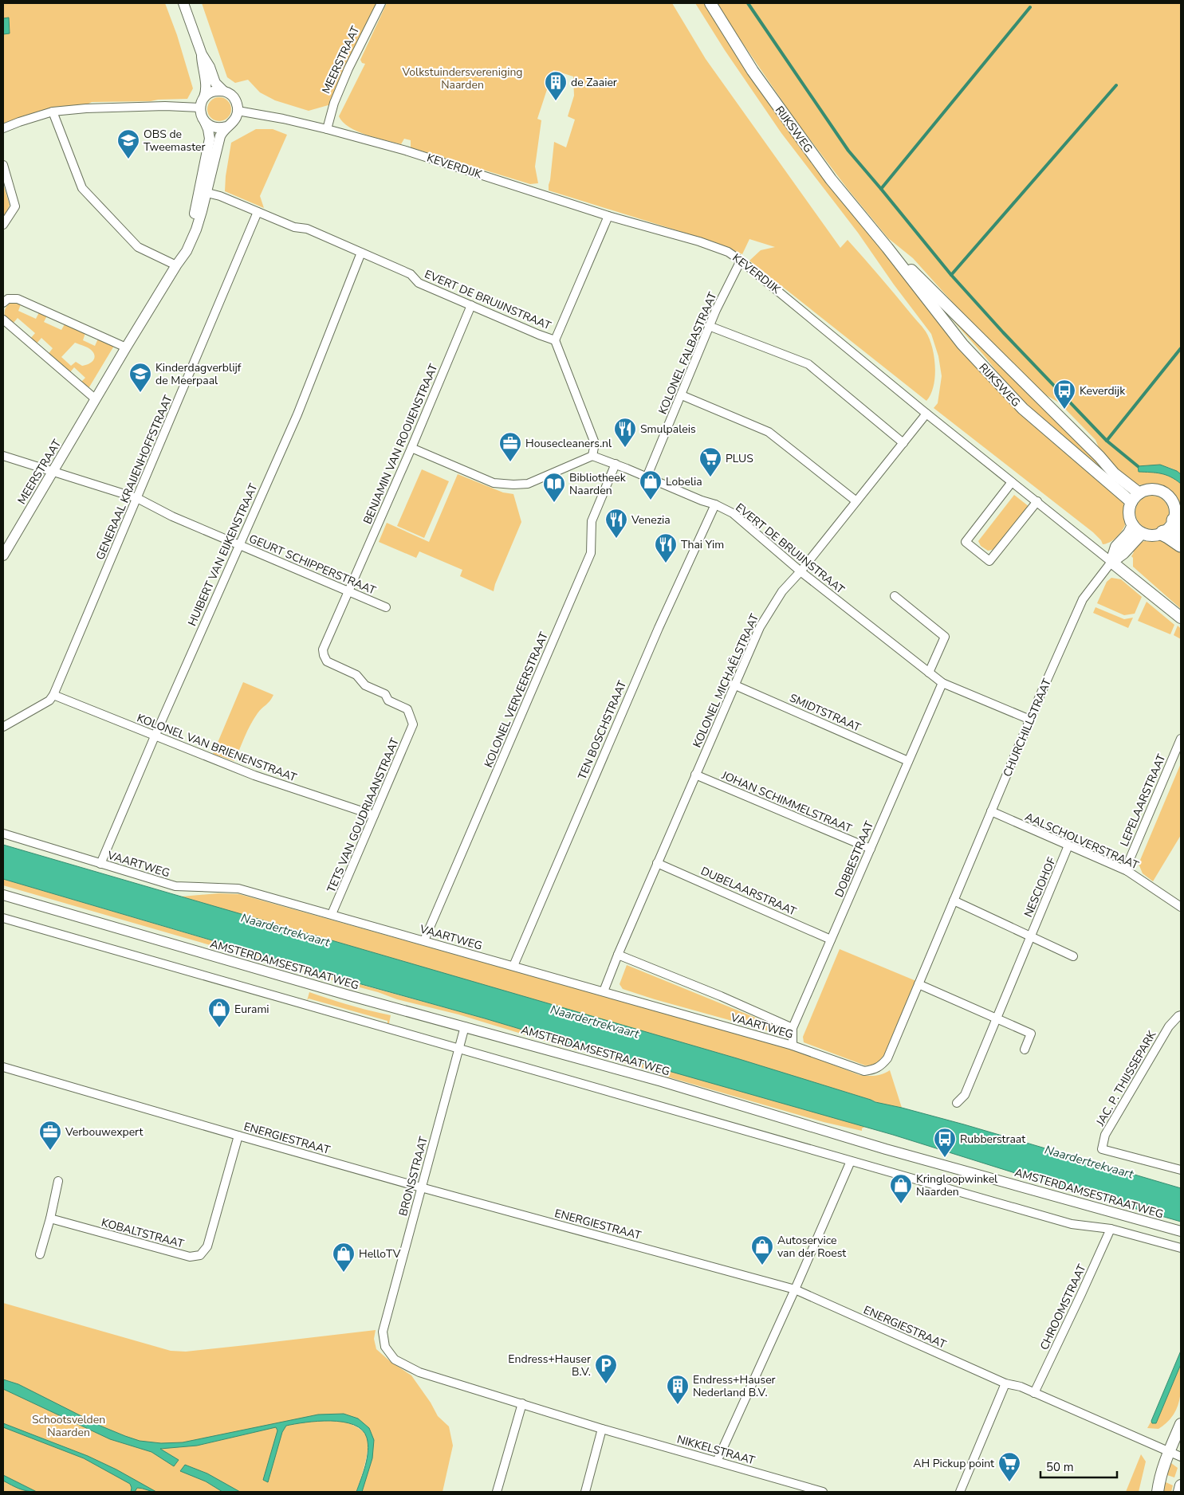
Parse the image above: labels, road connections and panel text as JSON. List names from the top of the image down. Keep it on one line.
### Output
{"streets":{"main road":["RIJKSWEG","KEVERDIJK","CHURCHILLSTRAAT"],"street":["MEERSTRAAT","EVERT DE BRUIJNSTRAAT","KOLONEL FALBASTRAAT","BENJAMIN VAN ROOIJENSTRAAT","GENERAAL KRAIJENHOFFSTRAAT","HUIBERT VAN EIJKENSTRAAT","GEURT SCHIPPERSTRAAT","KOLONEL MICHAËLSTRAAT","KOLONEL VERVEERSTRAAT","SMIDTSTRAAT","TEN BOSCHSTRAAT","KOLONEL VAN BRIENENSTRAAT","LEPELAARSTRAAT","JOHAN SCHIMMELSTRAAT","TETS VAN GOUDRIAANSTRAAT","AALSCHOLVERSTRAAT","DOBBESTRAAT","VAARTWEG","NESCIOHOF","DUBELAARSTRAAT","AMSTERDAMSESTRAATWEG","JAC. P. THIJSSEPARK","ENERGIESTRAAT","BRONSSTRAAT","KOBALTSTRAAT","CHROOMSTRAAT","NIKKELSTRAAT"]},"crossings":[["MEERSTRAAT","KEVERDIJK"],["MEERSTRAAT","EVERT DE BRUIJNSTRAAT"],["MEERSTRAAT","GEURT SCHIPPERSTRAAT"],["RIJKSWEG","CHURCHILLSTRAAT"],["KEVERDIJK","KOLONEL FALBASTRAAT"],["KEVERDIJK","KOLONEL MICHAËLSTRAAT"],["KEVERDIJK","CHURCHILLSTRAAT"],["EVERT DE BRUIJNSTRAAT","KOLONEL FALBASTRAAT"],["EVERT DE BRUIJNSTRAAT","BENJAMIN VAN ROOIJENSTRAAT"],["EVERT DE BRUIJNSTRAAT","GENERAAL KRAIJENHOFFSTRAAT"],["EVERT DE BRUIJNSTRAAT","HUIBERT VAN EIJKENSTRAAT"],["EVERT DE BRUIJNSTRAAT","KOLONEL MICHAËLSTRAAT"],["EVERT DE BRUIJNSTRAAT","KOLONEL VERVEERSTRAAT"],["EVERT DE BRUIJNSTRAAT","CHURCHILLSTRAAT"],["EVERT DE BRUIJNSTRAAT","TEN BOSCHSTRAAT"],["EVERT DE BRUIJNSTRAAT","DOBBESTRAAT"],["BENJAMIN VAN ROOIJENSTRAAT","GEURT SCHIPPERSTRAAT"],["BENJAMIN VAN ROOIJENSTRAAT","TETS VAN GOUDRIAANSTRAAT"],["GENERAAL KRAIJENHOFFSTRAAT","GEURT SCHIPPERSTRAAT"],["GENERAAL KRAIJENHOFFSTRAAT","KOLONEL VAN BRIENENSTRAAT"],["HUIBERT VAN EIJKENSTRAAT","GEURT SCHIPPERSTRAAT"],["HUIBERT VAN EIJKENSTRAAT","KOLONEL VAN BRIENENSTRAAT"],["HUIBERT VAN EIJKENSTRAAT","VAARTWEG"],["KOLONEL MICHAËLSTRAAT","SMIDTSTRAAT"],["KOLONEL MICHAËLSTRAAT","JOHAN SCHIMMELSTRAAT"],["KOLONEL MICHAËLSTRAAT","VAARTWEG"],["KOLONEL MICHAËLSTRAAT","DUBELAARSTRAAT"],["KOLONEL VERVEERSTRAAT","VAARTWEG"],["SMIDTSTRAAT","DOBBESTRAAT"],["CHURCHILLSTRAAT","AALSCHOLVERSTRAAT"],["CHURCHILLSTRAAT","VAARTWEG"],["TEN BOSCHSTRAAT","VAARTWEG"],["KOLONEL VAN BRIENENSTRAAT","TETS VAN GOUDRIAANSTRAAT"],["LEPELAARSTRAAT","AALSCHOLVERSTRAAT"],["JOHAN SCHIMMELSTRAAT","DOBBESTRAAT"],["TETS VAN GOUDRIAANSTRAAT","VAARTWEG"],["AALSCHOLVERSTRAAT","NESCIOHOF"],["DOBBESTRAAT","VAARTWEG"],["DOBBESTRAAT","DUBELAARSTRAAT"],["AMSTERDAMSESTRAATWEG","BRONSSTRAAT"],["ENERGIESTRAAT","BRONSSTRAAT"],["ENERGIESTRAAT","KOBALTSTRAAT"],["ENERGIESTRAAT","CHROOMSTRAAT"],["BRONSSTRAAT","NIKKELSTRAAT"]],"water":["Naardertrekvaart"],"parks":["Volkstuindersvereniging Naarden","Schootsvelden Naarden"],"places":{"building":["de Zaaier","Endress+Hauser Nederland B.V."],"school or university":["OBS de Tweemaster","Kinderdagverblijf de Meerpaal"],"bus stop":["Keverdijk","Rubberstraat"],"restaurant":["Smulpaleis","Venezia","Thai Yim"],"office":["Housecleaners.nl","Verbouwexpert"],"supermarket":["PLUS","AH Pickup point"],"shop":["Lobelia","Eurami","Kringloopwinkel Naarden","Autoservice van der Roest","HelloTV"],"library":["Bibliotheek Naarden"],"parking":["Endress+Hauser B.V."]},"scale_bar":"50 m"}
